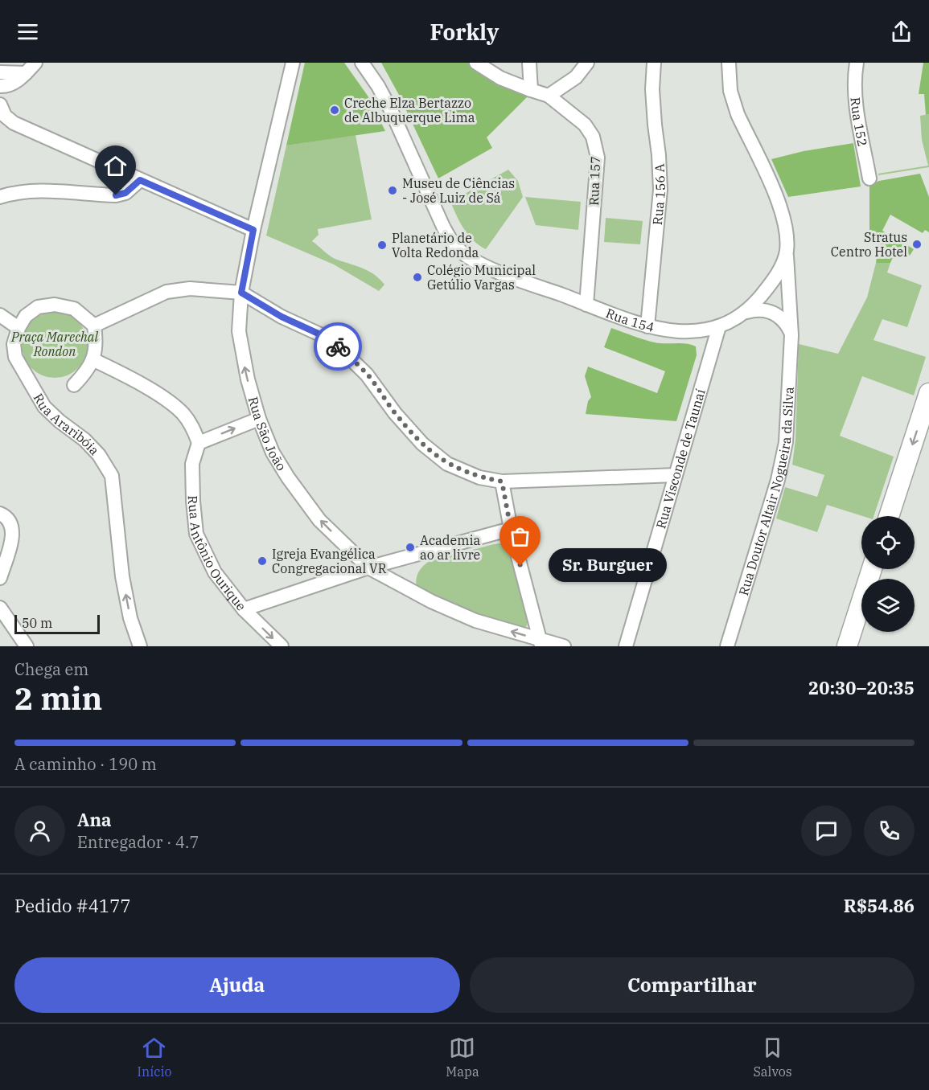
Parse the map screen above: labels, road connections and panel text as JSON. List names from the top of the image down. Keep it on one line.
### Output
{"streets":{"street":["Rua 152","Rua 157","Rua 156 A","Rua 154","Rua Araribóia","Rua São João","Rua Visconde de Taunaí","Rua Doutor Altair Nogueira da Silva","Rua Antônio Ourique"]},"crossings":[["Rua 157","Rua 154"],["Rua 156 A","Rua 154"],["Rua 154","Rua Visconde de Taunaí"],["Rua 154","Rua Doutor Altair Nogueira da Silva"]],"one_way":["Rua Araribóia"],"parks":["Praça Marechal Rondon"],"places":["Creche Elza Bertazzo de Albuquerque Lima","Museu de Ciências - José Luiz de Sá","Stratus Centro Hotel","Planetário de Volta Redonda","Colégio Municipal Getúlio Vargas","Academia ao ar livre","Igreja Evangélica Congregacional VR","Sr. Burguer"],"scale_bar":"50 m","page":{"header":"Forkly","bubble":"Sr. Burguer","scale":"50 m","heading":["2 min","Chega em","20:30–20:35"],"panel":["Ana","Entregador · 4.7","Pedido #4177","R$54.86"],"bar":"A caminho · 190 m","buttons":["Ajuda","Compartilhar"],"tabs":["Início","Mapa","Salvos"]}}
